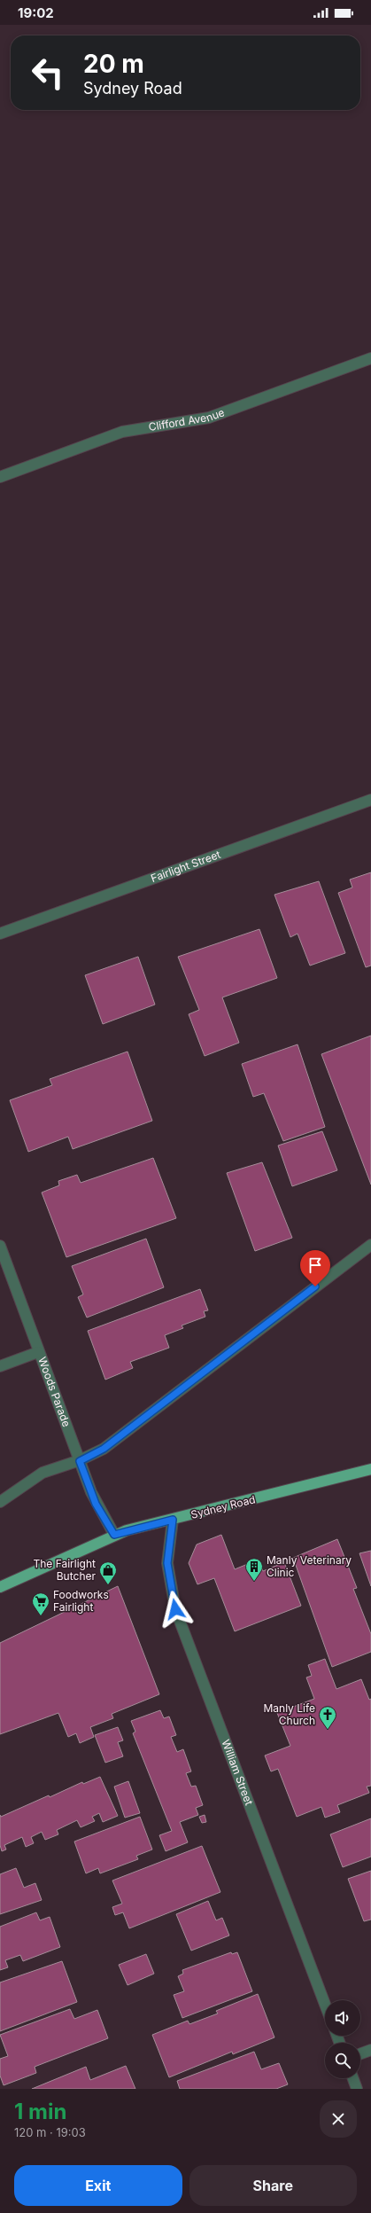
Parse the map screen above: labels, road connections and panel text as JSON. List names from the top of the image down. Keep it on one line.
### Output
{"streets":{"main road":["Sydney Road"],"street":["Clifford Avenue","Fairlight Street","Woods Parade","William Street"]},"crossings":[["Woods Parade","Sydney Road"],["Sydney Road","William Street"]],"places":{"building":["Manly Veterinary Clinic"],"shop":["The Fairlight Butcher"],"supermarket":["Foodworks Fairlight"],"church":["Manly Life Church"]},"page":{"status":"19:02","turn":["20 m","Sydney Road"],"heading":["1 min","120 m · 19:03"],"buttons":["Exit","Share"]}}
